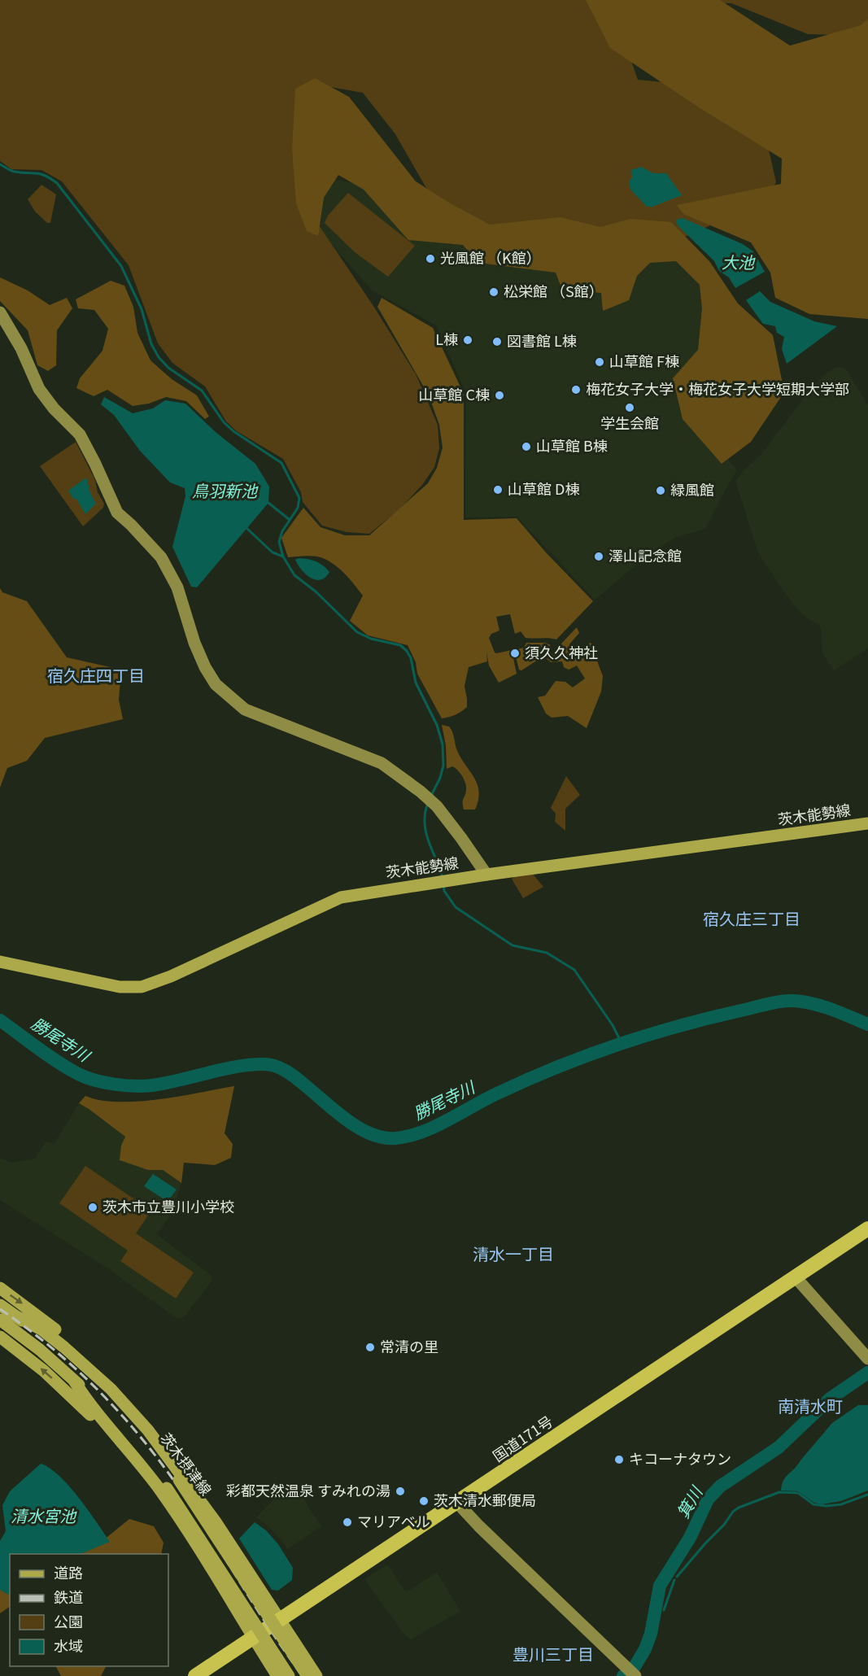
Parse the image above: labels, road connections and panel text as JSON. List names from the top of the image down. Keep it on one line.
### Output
{"streets":{"highway":["国道171号"],"main road":["茨木能勢線","茨木摂津線"]},"districts":["宿久庄四丁目","宿久庄三丁目","清水一丁目","南清水町","豊川三丁目"],"water":["大池","鳥羽新池","勝尾寺川","箕川","清水宮池"],"places":["光風館 （K館）","松栄館 （S館）","L棟","図書館 L棟","山草館 F棟","梅花女子大学・梅花女子大学短期大学部","山草館 C棟","学生会館","山草館 B棟","山草館 D棟","緑風館","澤山記念館","須久久神社","茨木市立豊川小学校","常清の里","キコーナタウン","彩都天然温泉 すみれの湯","茨木清水郵便局","マリアベル"],"legend":["道路","鉄道","公園","水域"]}
